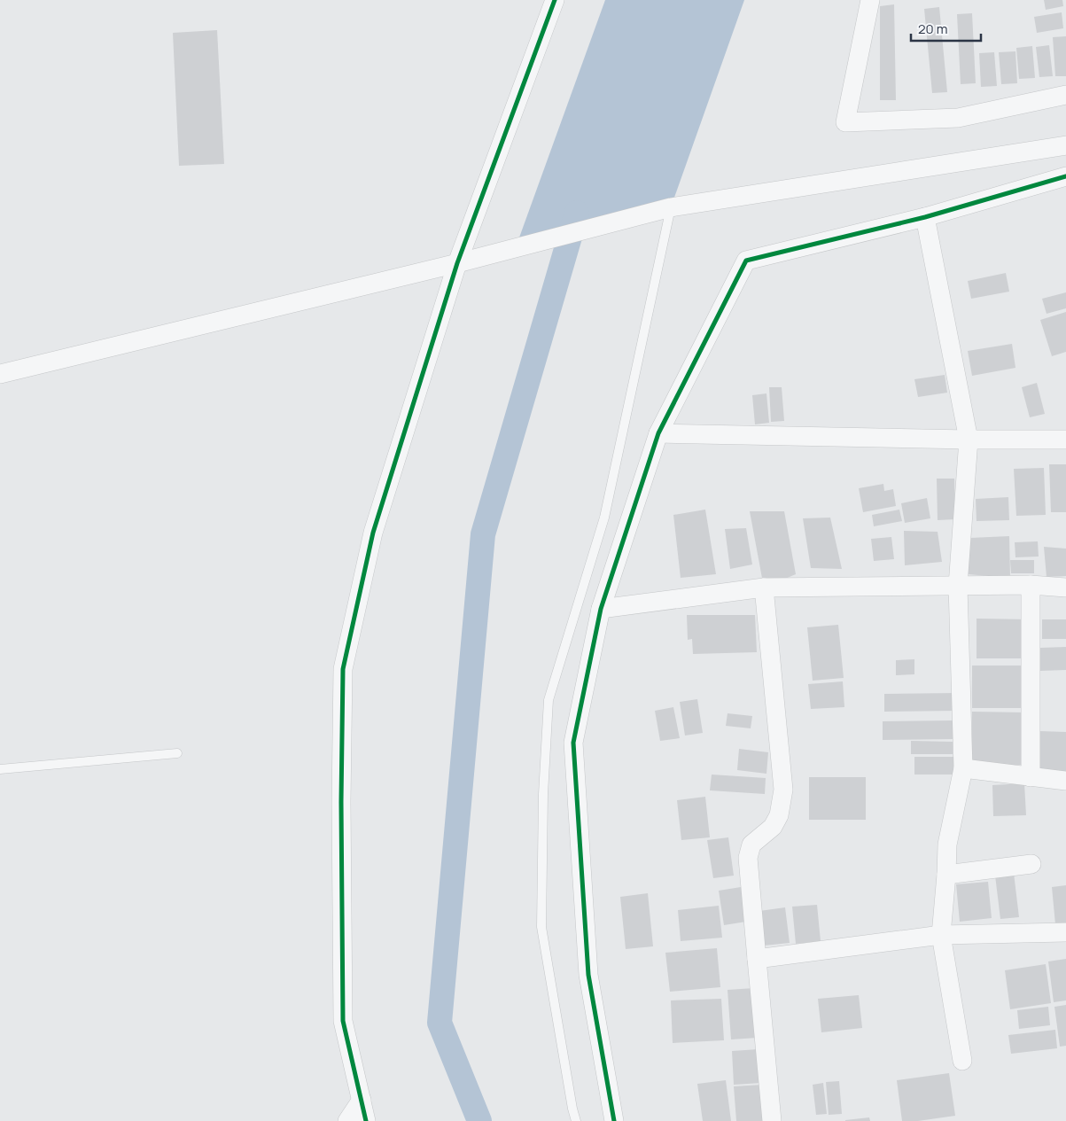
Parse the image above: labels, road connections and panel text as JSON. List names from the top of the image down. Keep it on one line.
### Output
{"scale_bar":"20 m"}
